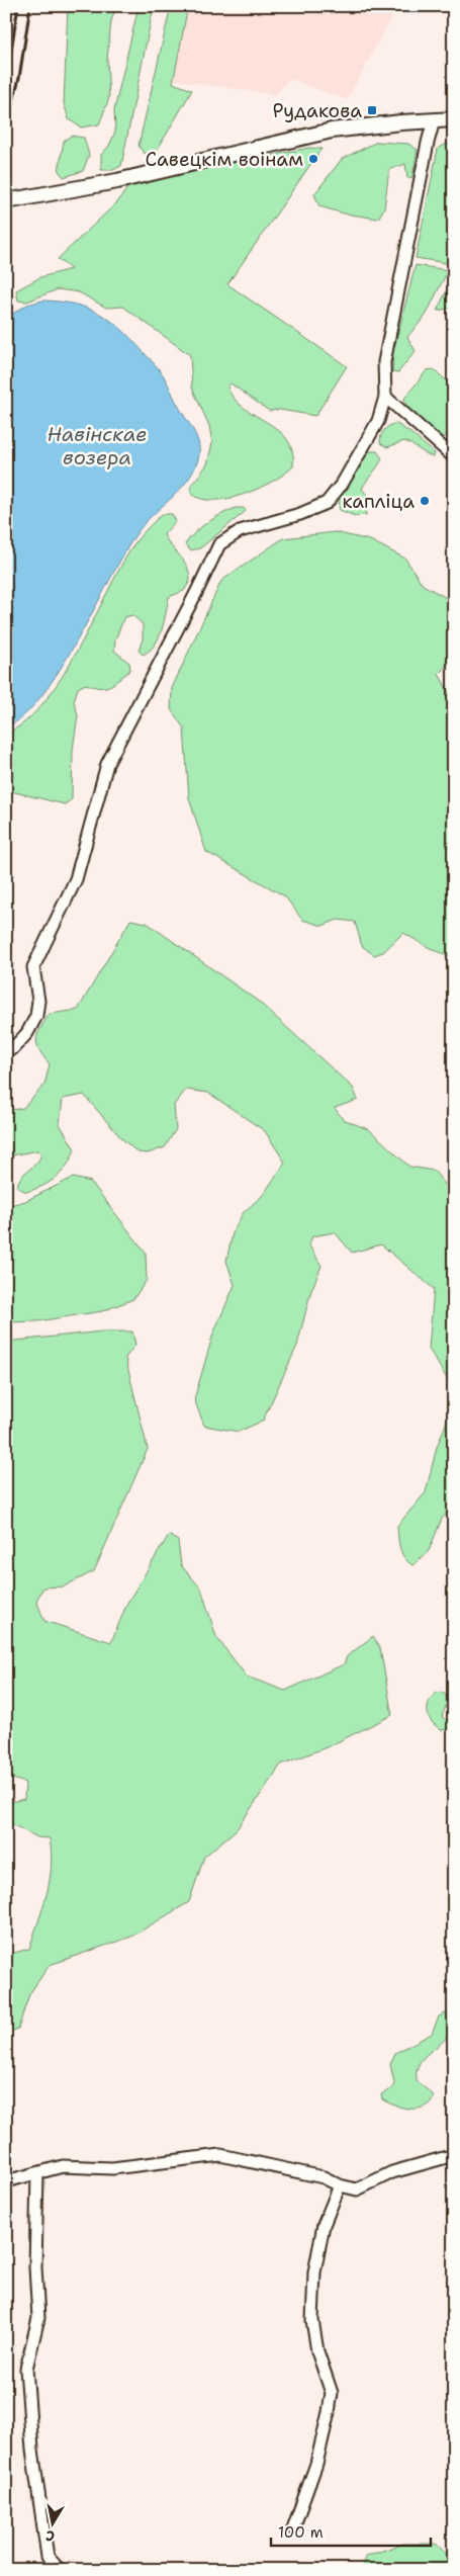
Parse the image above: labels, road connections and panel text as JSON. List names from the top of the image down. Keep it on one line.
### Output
{"water":["Навінскае возера"],"places":{"transit":["Рудакова"],"other":["Савецкім воінам","капліца"]},"scale_bar":"100 m","north":"bottom"}
